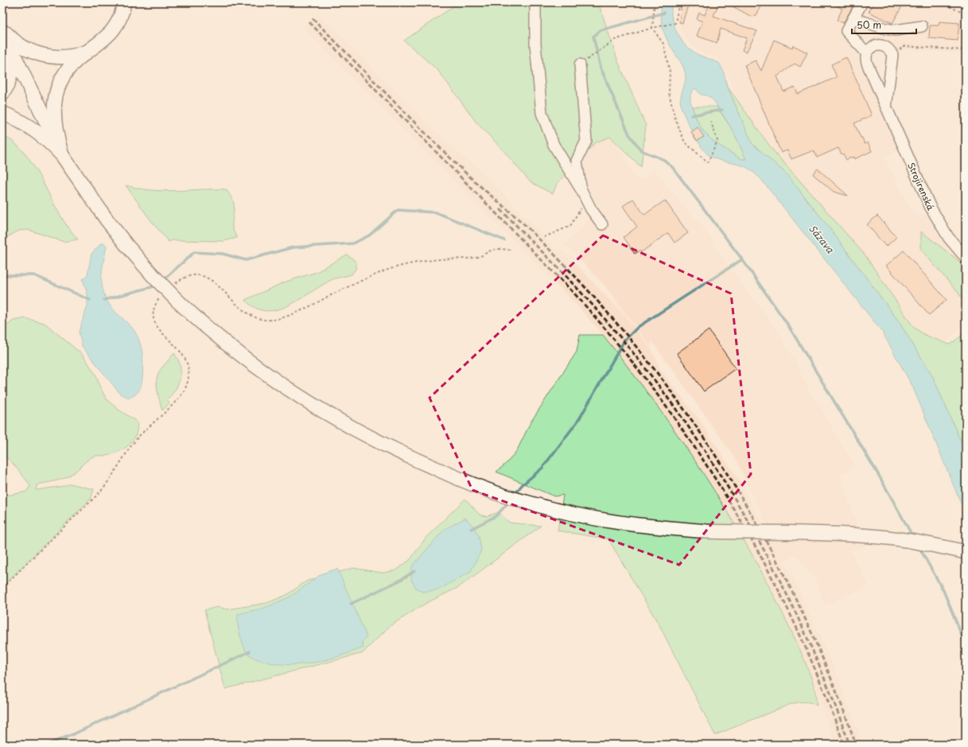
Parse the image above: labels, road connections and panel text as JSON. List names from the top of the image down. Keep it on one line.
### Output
{"streets":{"street":["Strojírenská"]},"water":["Sázava"],"scale_bar":"50 m"}
